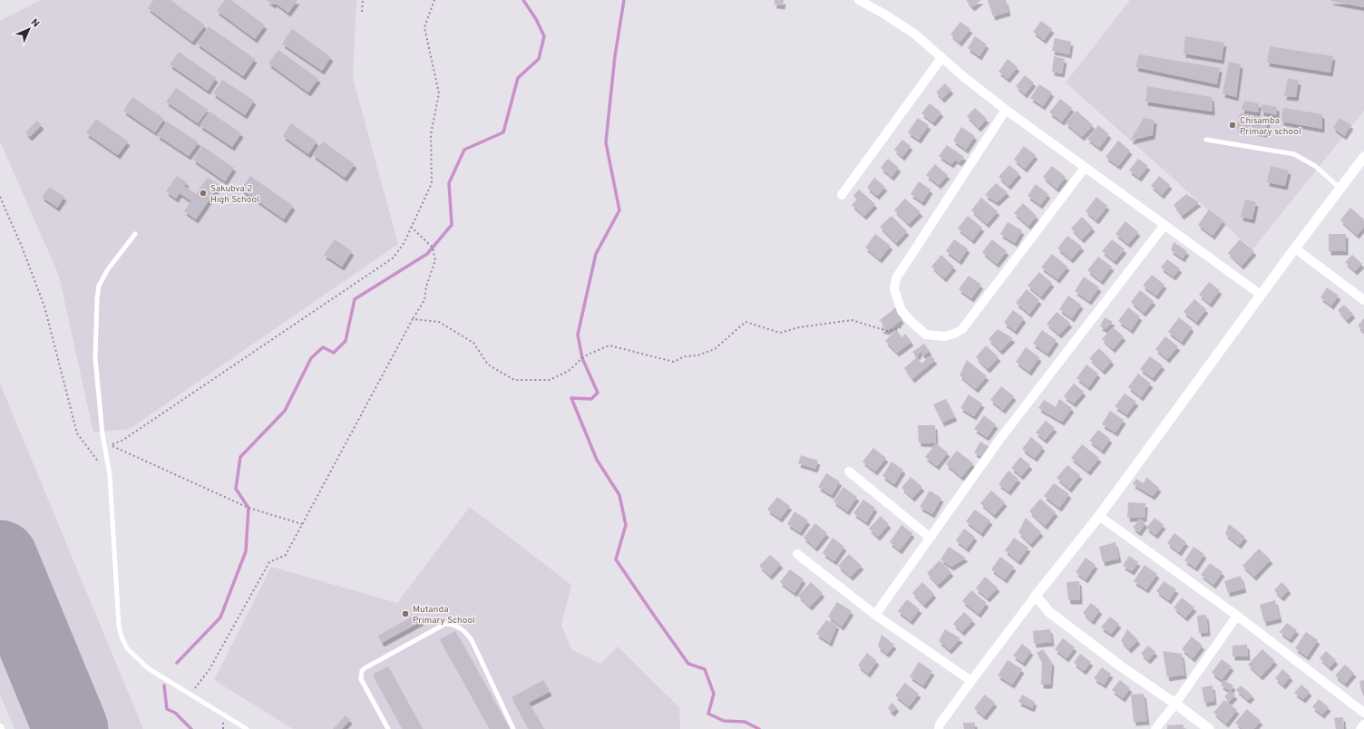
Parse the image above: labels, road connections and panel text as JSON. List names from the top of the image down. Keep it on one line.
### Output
{"places":["Chisamba Primary school","Sakubva 2 High School","Mutanda Primary School"],"north":"top right"}
